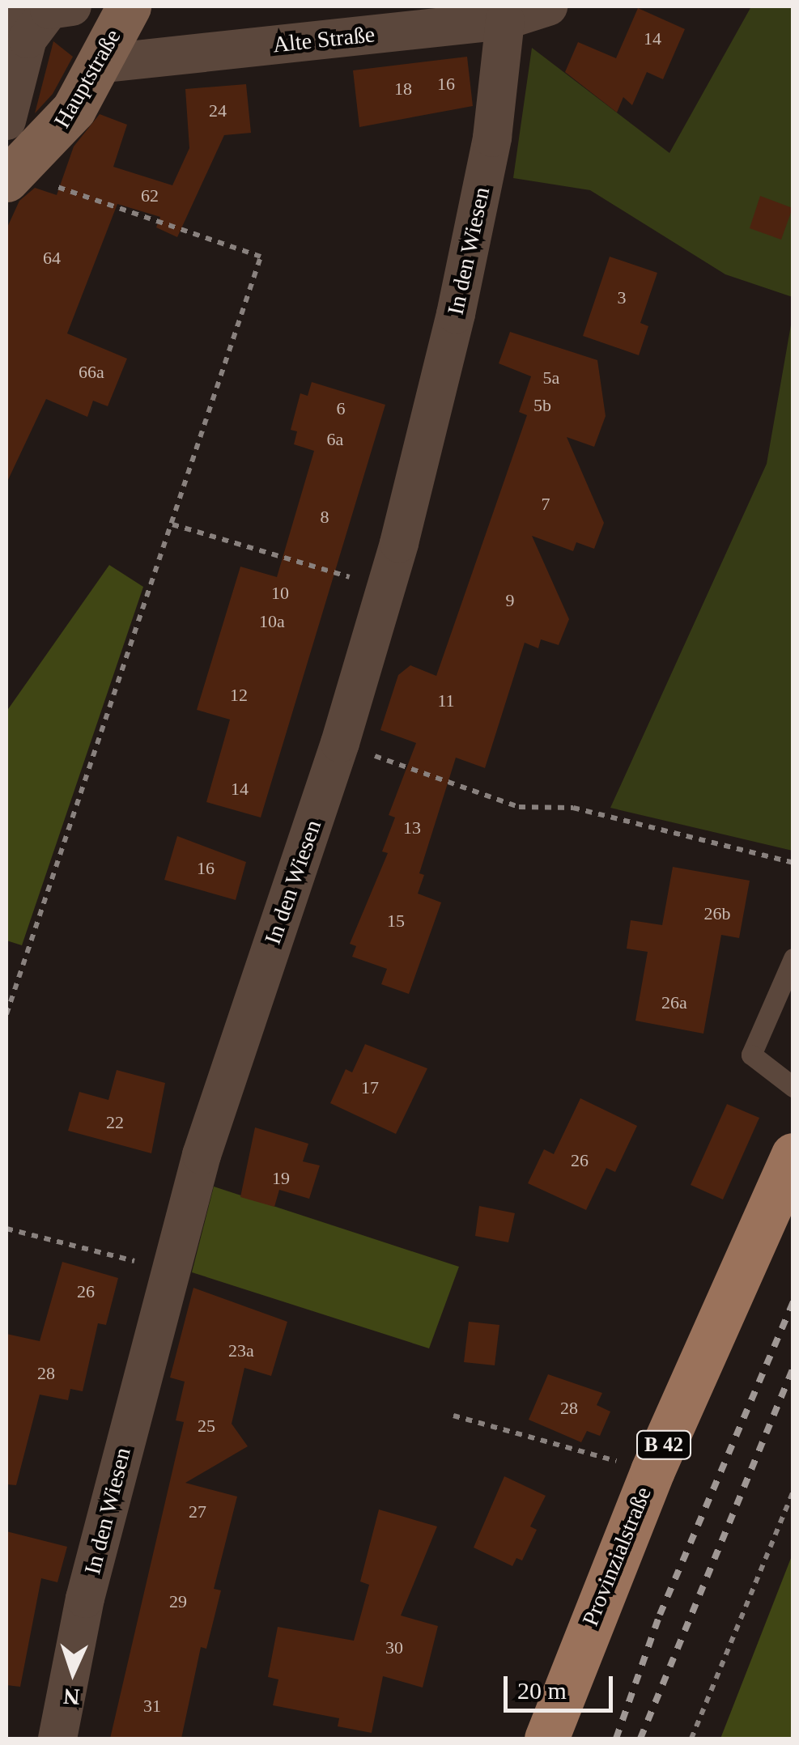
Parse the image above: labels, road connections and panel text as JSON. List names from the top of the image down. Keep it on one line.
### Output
{"streets":{"main road":["B 42","Provinzialstraße"],"street":["Alte Straße","Hauptstraße","In den Wiesen"]},"crossings":[["Alte Straße","Hauptstraße"],["Alte Straße","In den Wiesen"]],"house_numbers":["14","16","18","24","62","64","3","66a","5a","5b","6","6a","7","8","10","9","10a","12","11","14","13","16","26b","15","26a","17","22","26","19","26","23a","28","28","25","27","29","30","31"],"scale_bar":"20 m","north":"bottom"}
